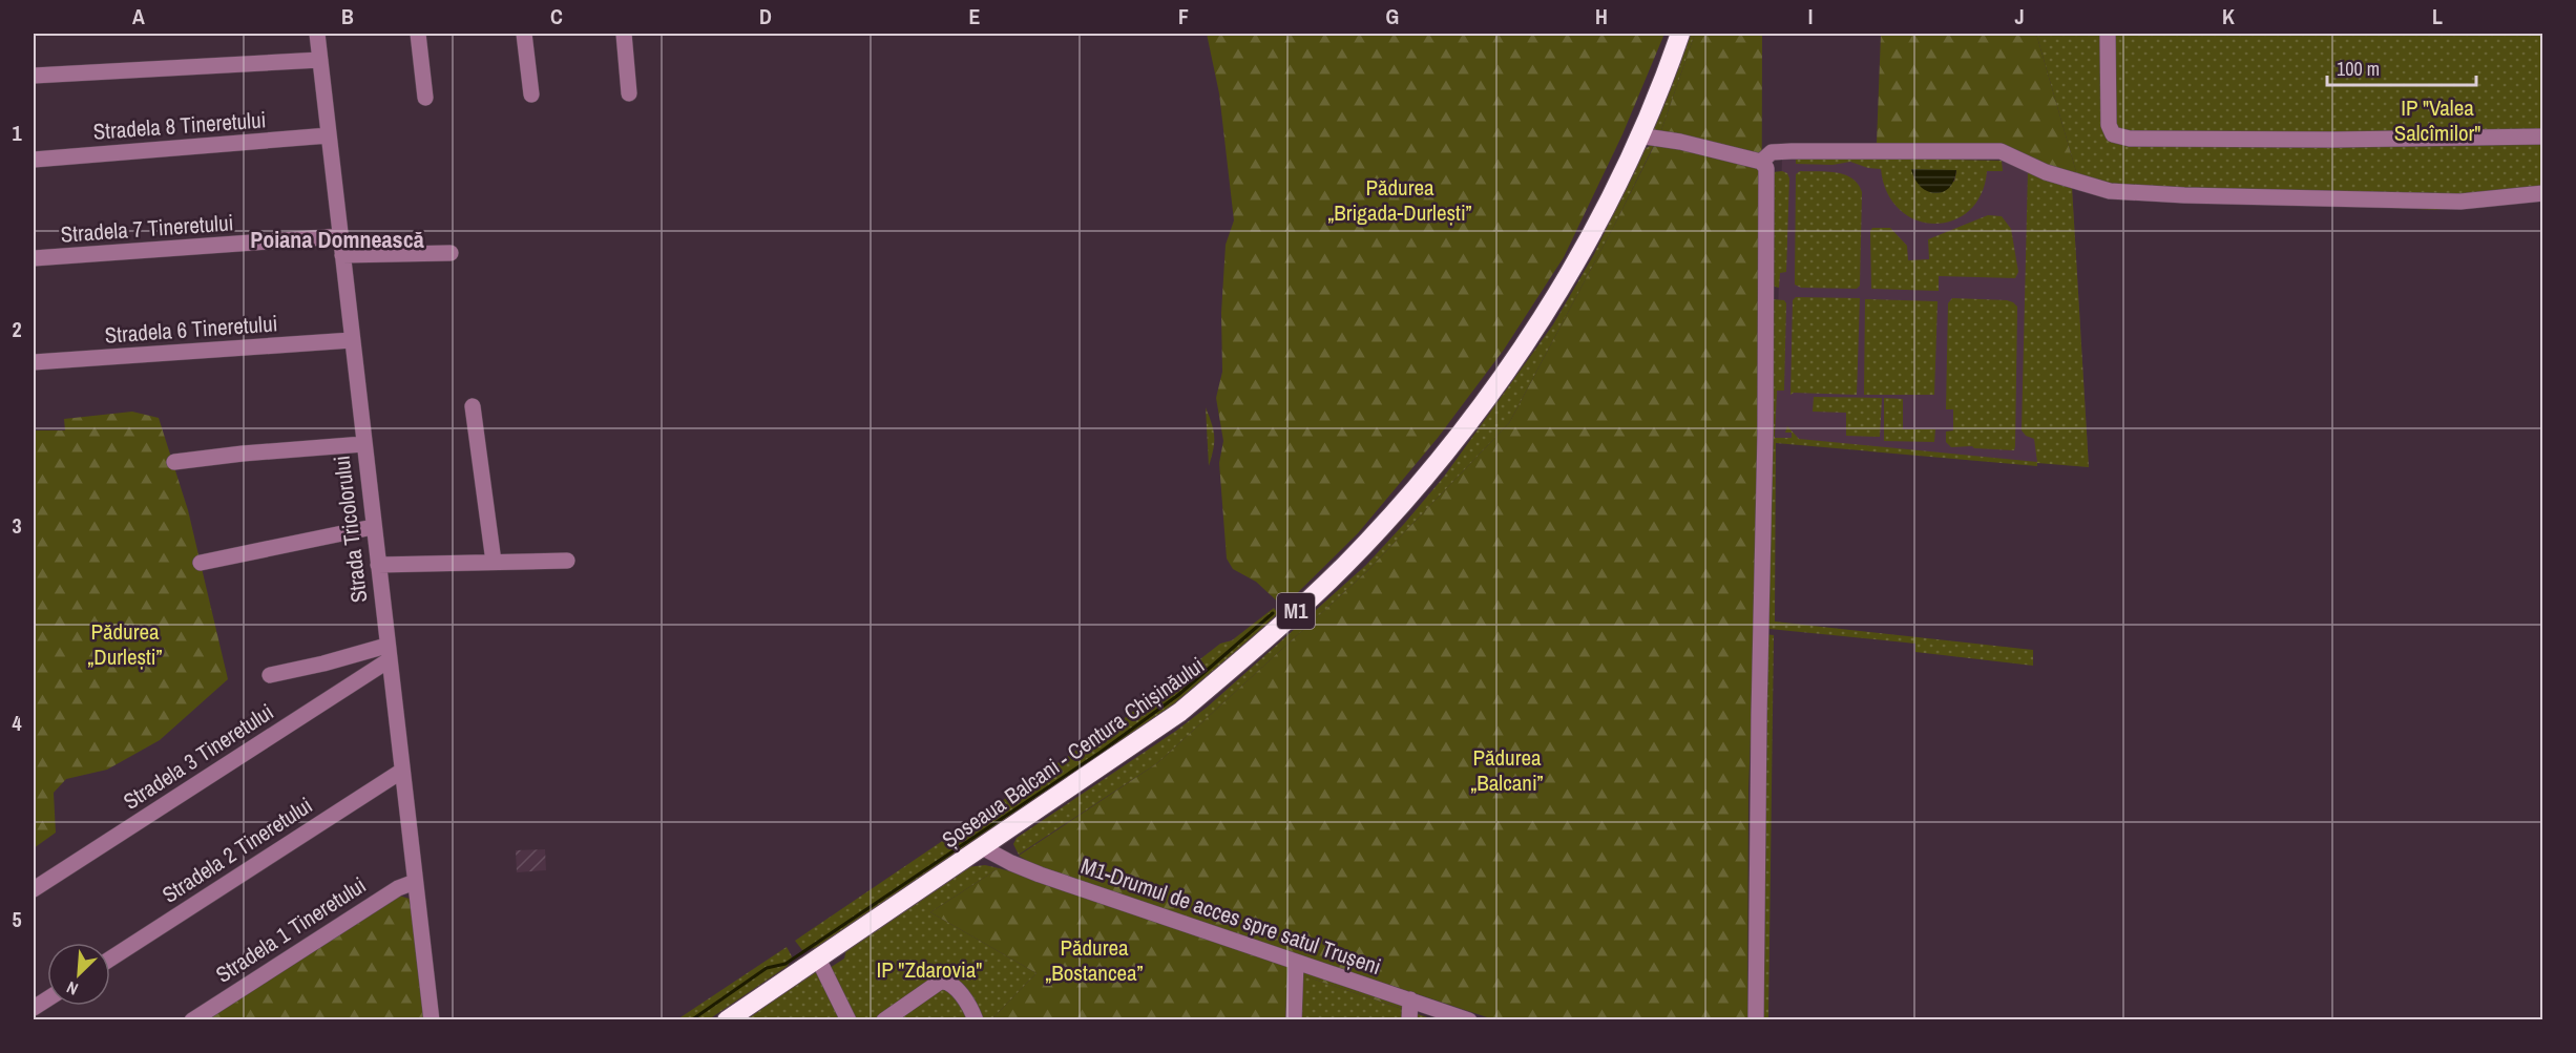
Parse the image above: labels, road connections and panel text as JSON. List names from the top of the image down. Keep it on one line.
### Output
{"streets":{"highway":["M1","Șoseaua Balcani - Centura Chișinăului"],"street":["Stradela 8 Tineretului","Stradela 7 Tineretului","Stradela 6 Tineretului","Strada Tricolorului","Stradela 3 Tineretului","Stradela 2 Tineretului","M1-Drumul de acces spre satul Trușeni","Stradela 1 Tineretului"]},"crossings":[["Stradela 8 Tineretului","Strada Tricolorului"],["Stradela 7 Tineretului","Strada Tricolorului"],["Stradela 6 Tineretului","Strada Tricolorului"],["Strada Tricolorului","Stradela 3 Tineretului"],["Strada Tricolorului","Stradela 2 Tineretului"],["Strada Tricolorului","Stradela 1 Tineretului"],["Șoseaua Balcani - Centura Chișinăului","M1-Drumul de acces spre satul Trușeni"]],"districts":["Poiana Domnească"],"parks":["IP \"Valea Salcîmilor\"","Pădurea „Brigada-Durlești”","Pădurea „Durlești”","Pădurea „Balcani”","Pădurea „Bostancea”","IP \"Zdarovia\""],"scale_bar":"100 m","north":"bottom left","grid":{"columns":["A","B","C","D","E","F","G","H","I","J","K","L"],"rows":["1","2","3","4","5"]}}
